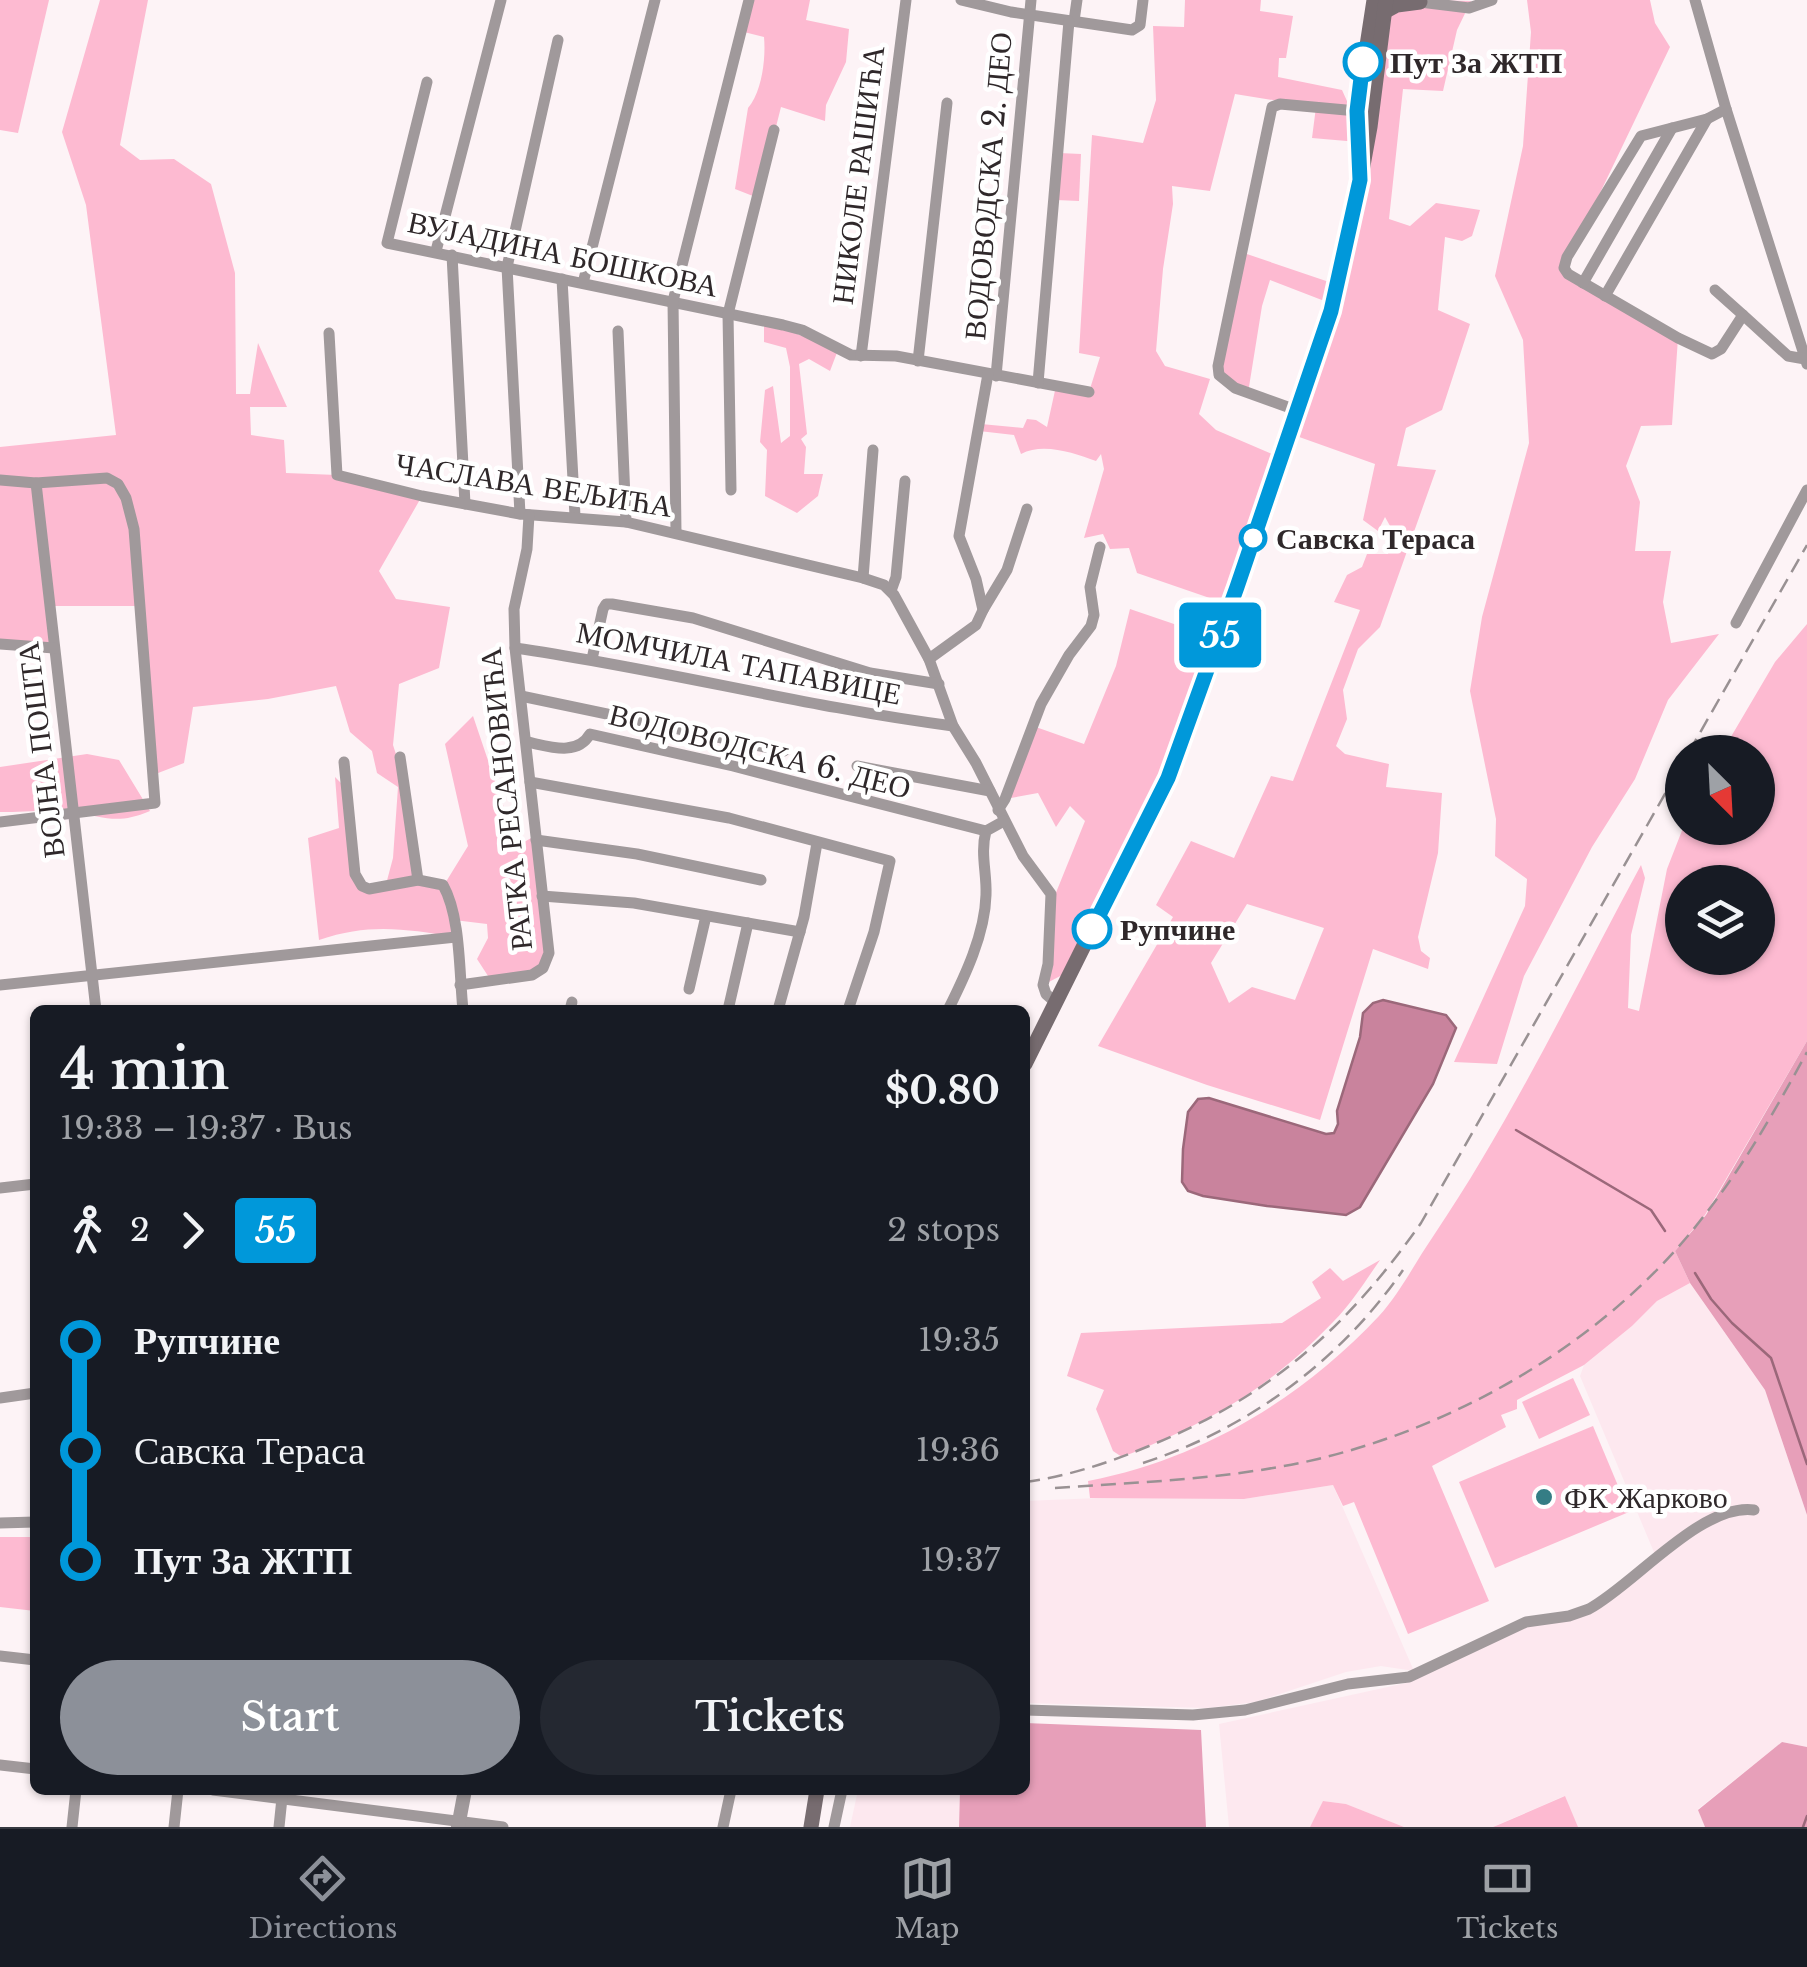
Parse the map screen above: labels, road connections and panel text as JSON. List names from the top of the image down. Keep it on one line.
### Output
{"streets":{"street":["НИКОЛЕ РАШИЋА","ВОДОВОДСКА 2. ДЕО","ВУЈАДИНА БОШКОВА","ЧАСЛАВА ВЕЉИЋА","МОМЧИЛА ТАПАВИЦЕ","ВОЈНА ПОШТА","ВОДОВОДСКА 6. ДЕО","РАТКА РЕСАНОВИЋА"]},"crossings":[["НИКОЛЕ РАШИЋА","ВУЈАДИНА БОШКОВА"],["ВОДОВОДСКА 2. ДЕО","ВУЈАДИНА БОШКОВА"],["ВУЈАДИНА БОШКОВА","РАТКА РЕСАНОВИЋА"],["ЧАСЛАВА ВЕЉИЋА","РАТКА РЕСАНОВИЋА"],["МОМЧИЛА ТАПАВИЦЕ","РАТКА РЕСАНОВИЋА"],["ВОДОВОДСКА 6. ДЕО","РАТКА РЕСАНОВИЋА"]],"places":["Пут За ЖТП","Савска Тераса","Рупчине","ФК Жарково"],"lines":["bus line 55"],"north":"bottom right","page":{"on_map":"55","heading":["4 min","19:33 – 19:37 · Bus","$0.80"],"legs":["2","55","2 stops"],"list":[{"name":"Рупчине","value":"19:35"},{"name":"Савска Тераса","value":"19:36"},{"name":"Пут За ЖТП","value":"19:37"}],"buttons":["Start","Tickets"],"tabs":["Directions","Map","Tickets"]}}
